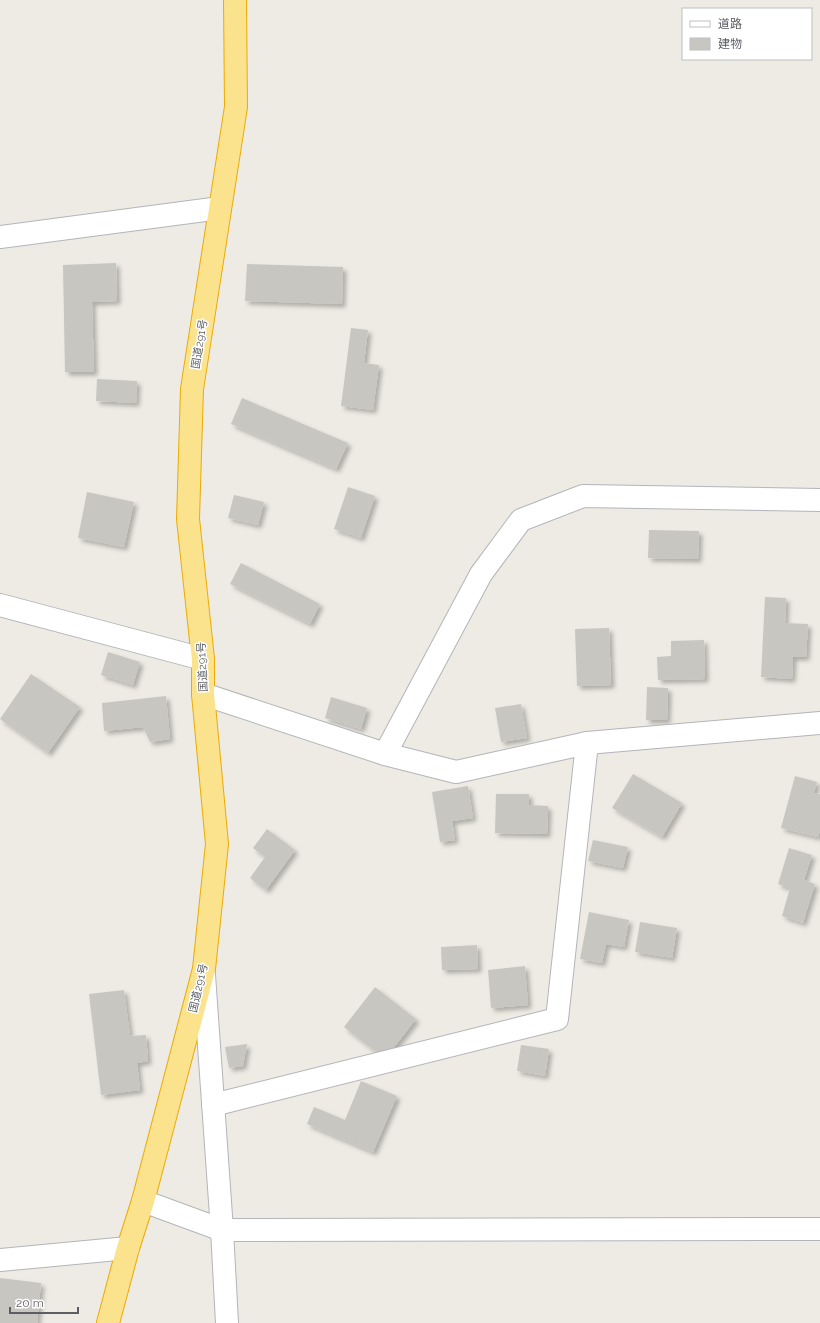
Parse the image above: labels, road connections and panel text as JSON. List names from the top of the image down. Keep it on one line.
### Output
{"streets":{"highway":["国道291号"]},"legend":["道路","建物"],"scale_bar":"20 m"}
